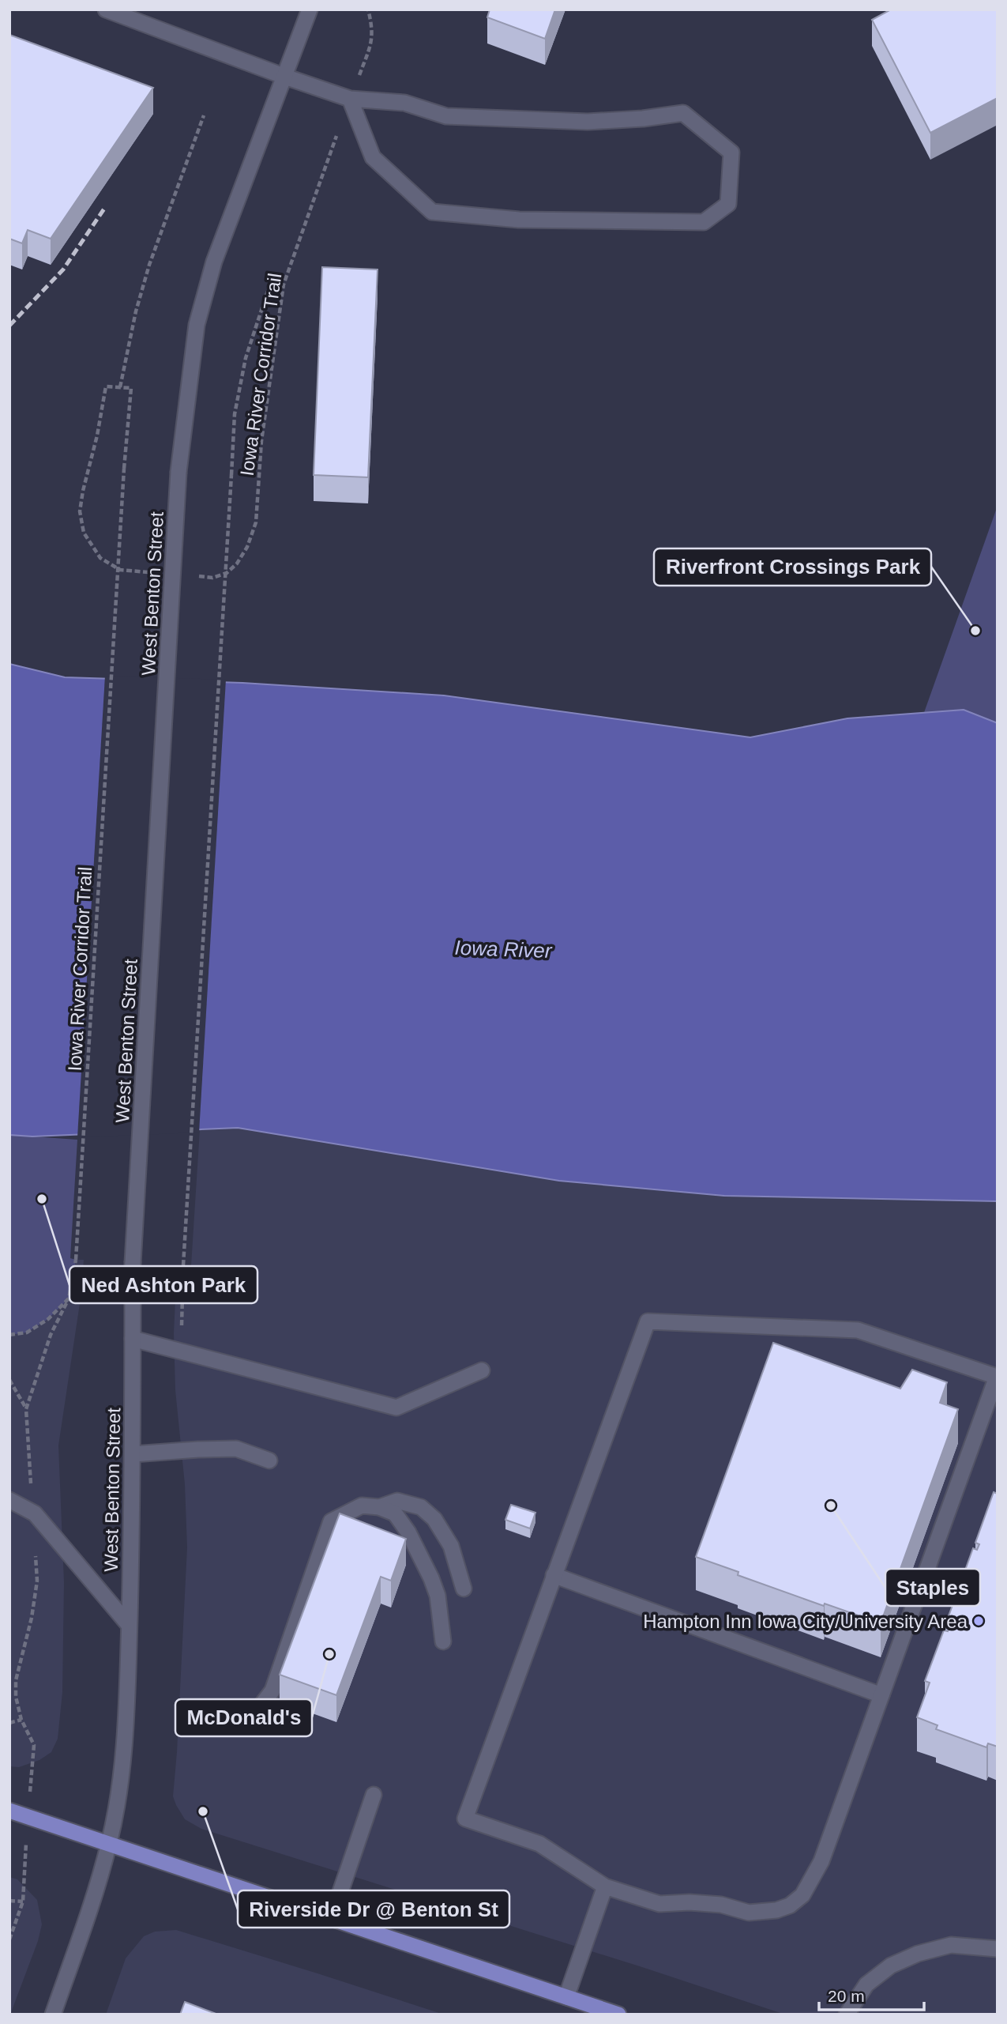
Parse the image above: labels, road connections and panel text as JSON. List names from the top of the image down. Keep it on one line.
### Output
{"streets":{"street":["West Benton Street"],"path":["Iowa River Corridor Trail"]},"water":["Iowa River"],"places":["Riverfront Crossings Park","Ned Ashton Park","Staples","Hampton Inn Iowa City/University Area","McDonald's","Riverside Dr @ Benton St"],"scale_bar":"20 m"}
